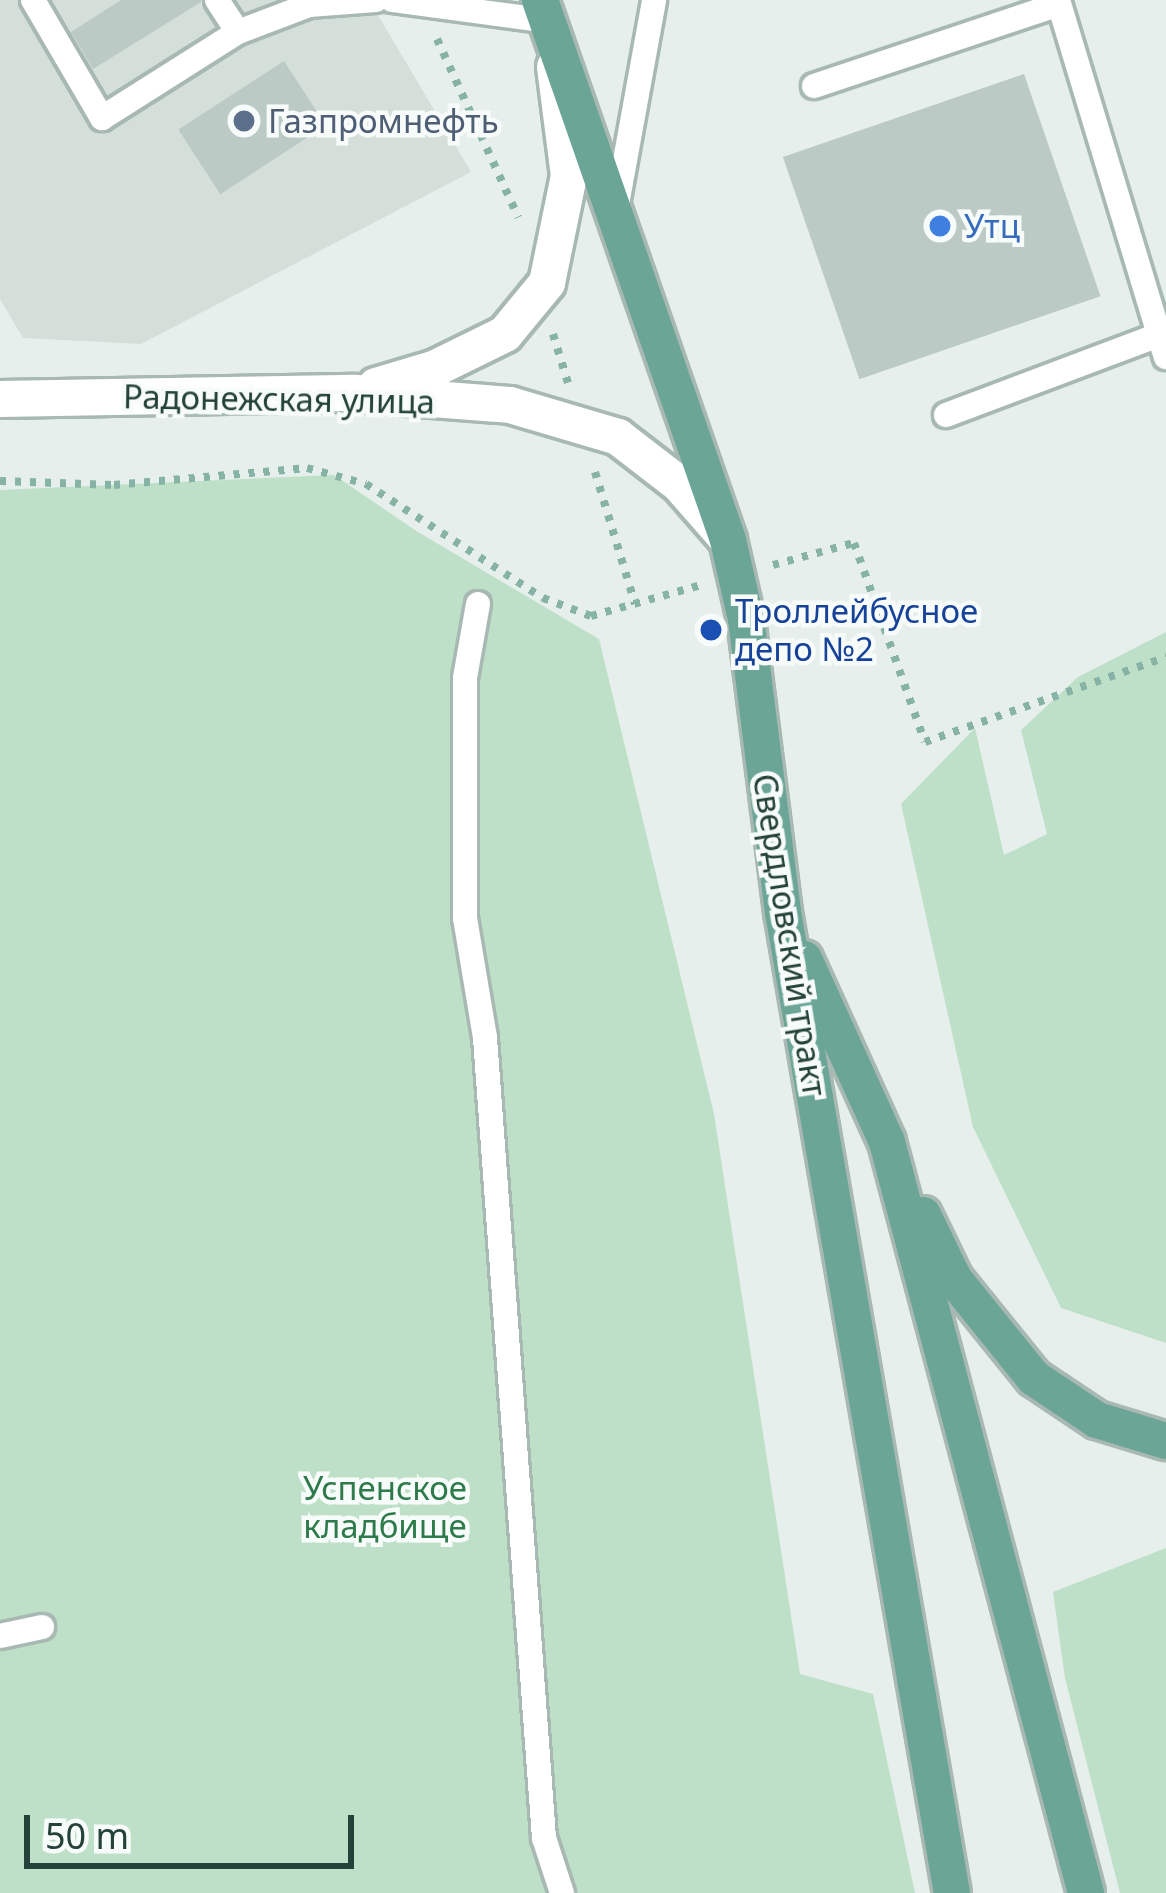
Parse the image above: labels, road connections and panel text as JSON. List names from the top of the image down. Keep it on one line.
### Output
{"streets":{"main road":["Свердловский тракт"],"street":["Радонежская улица"]},"crossings":[["Радонежская улица","Свердловский тракт"]],"parks":["Успенское кладбище"],"places":["Газпромнефть","Утц","Троллейбусное депо №2"],"scale_bar":"50 m"}
